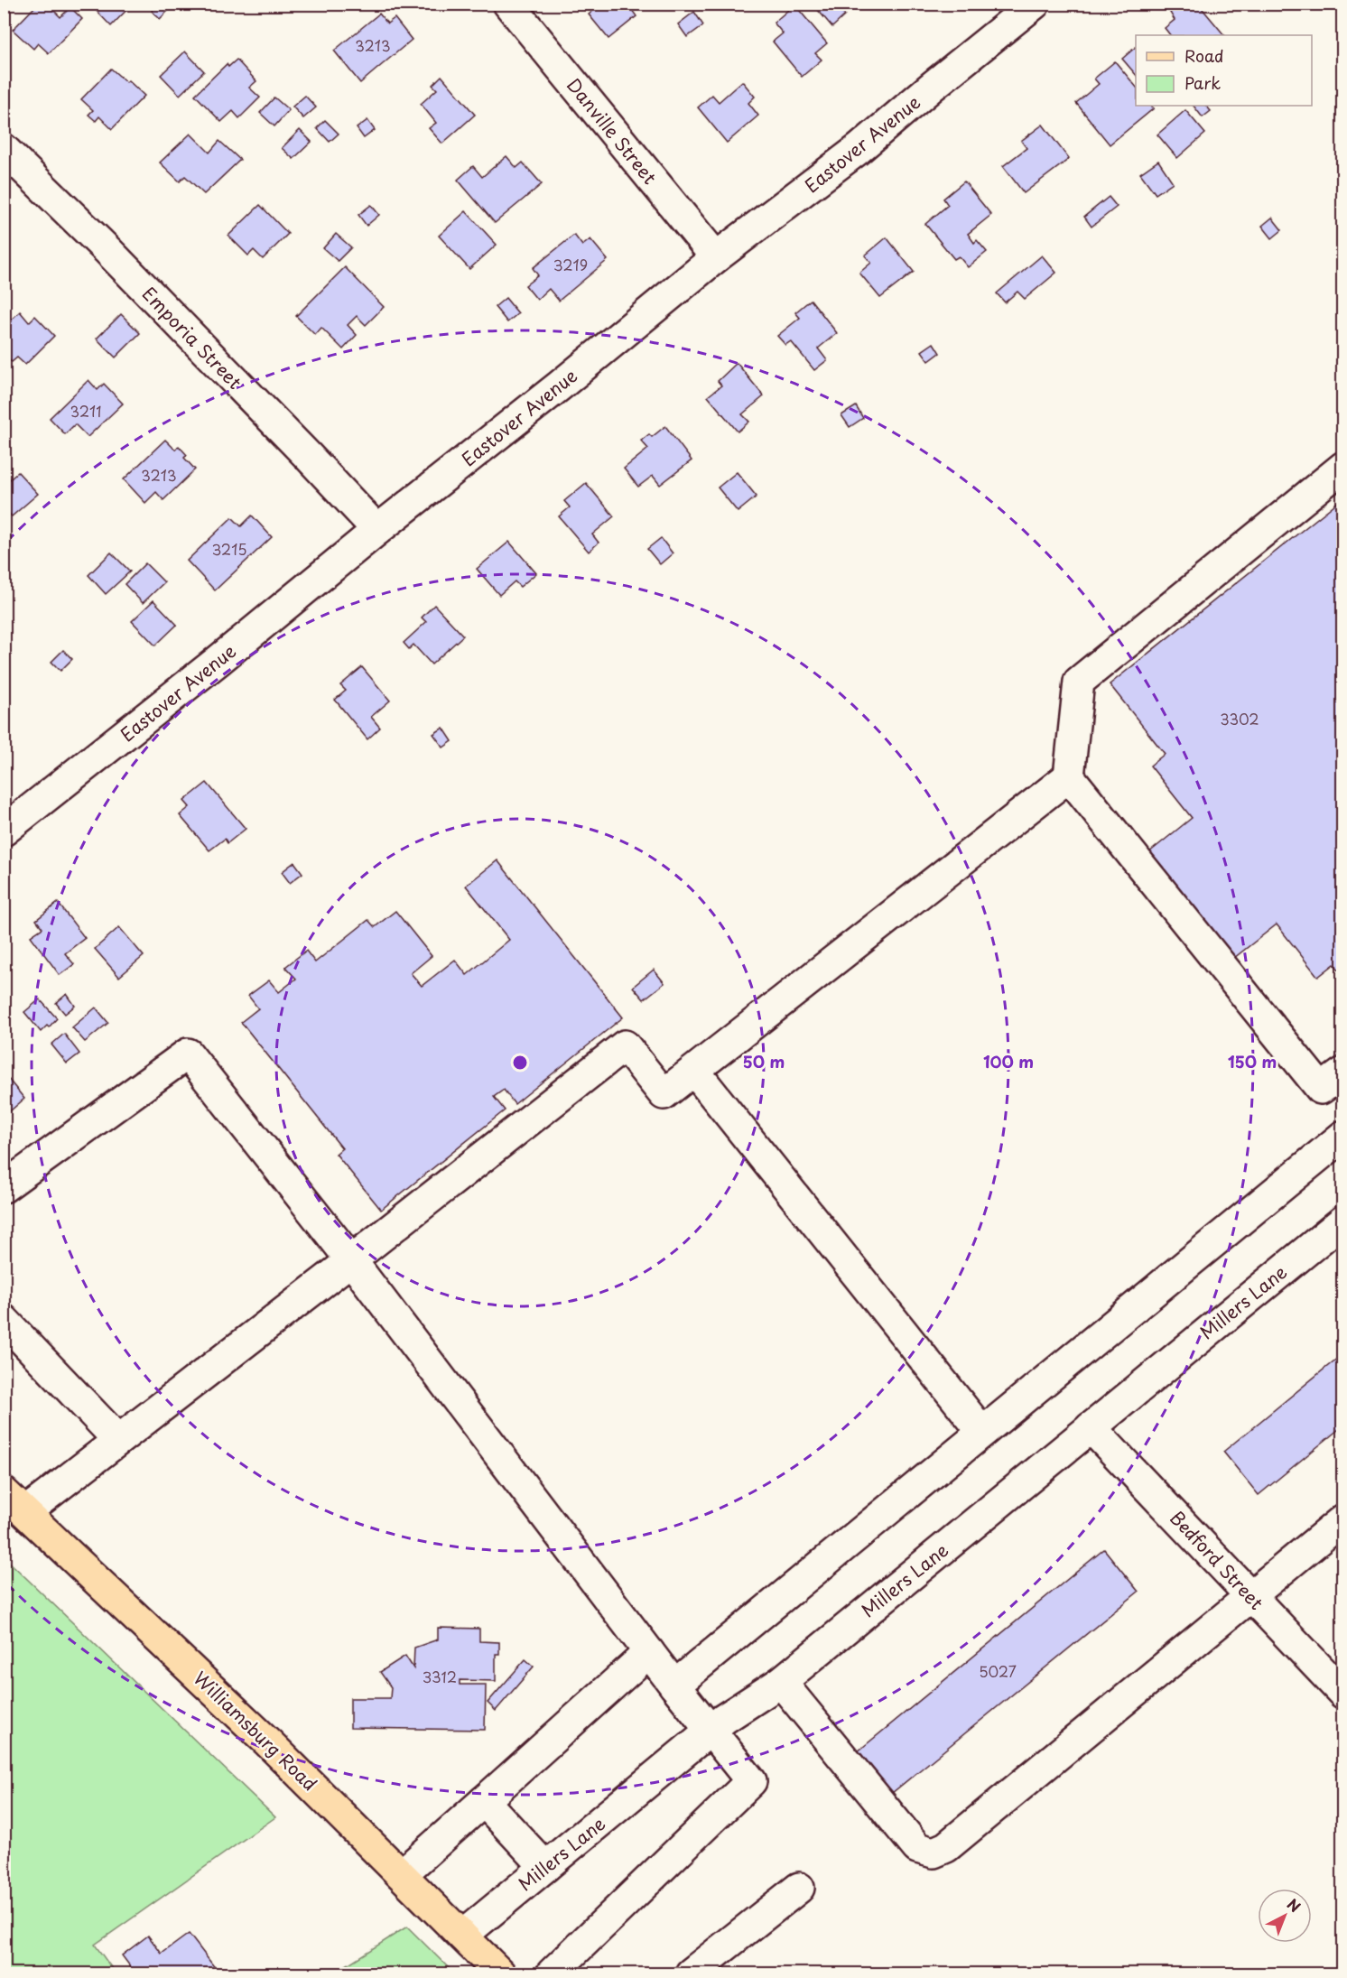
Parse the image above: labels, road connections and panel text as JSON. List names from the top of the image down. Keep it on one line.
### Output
{"streets":{"main road":["Williamsburg Road"],"street":["Danville Street","Eastover Avenue","Emporia Street","Millers Lane","Bedford Street"]},"crossings":[["Danville Street","Eastover Avenue"],["Eastover Avenue","Emporia Street"],["Millers Lane","Bedford Street"],["Millers Lane","Williamsburg Road"]],"house_numbers":["3213","3219","3211","3213","3215","3302","5027","3312"],"legend":["Road","Park"],"north":"top right","rings":["50 m","100 m","150 m"]}
